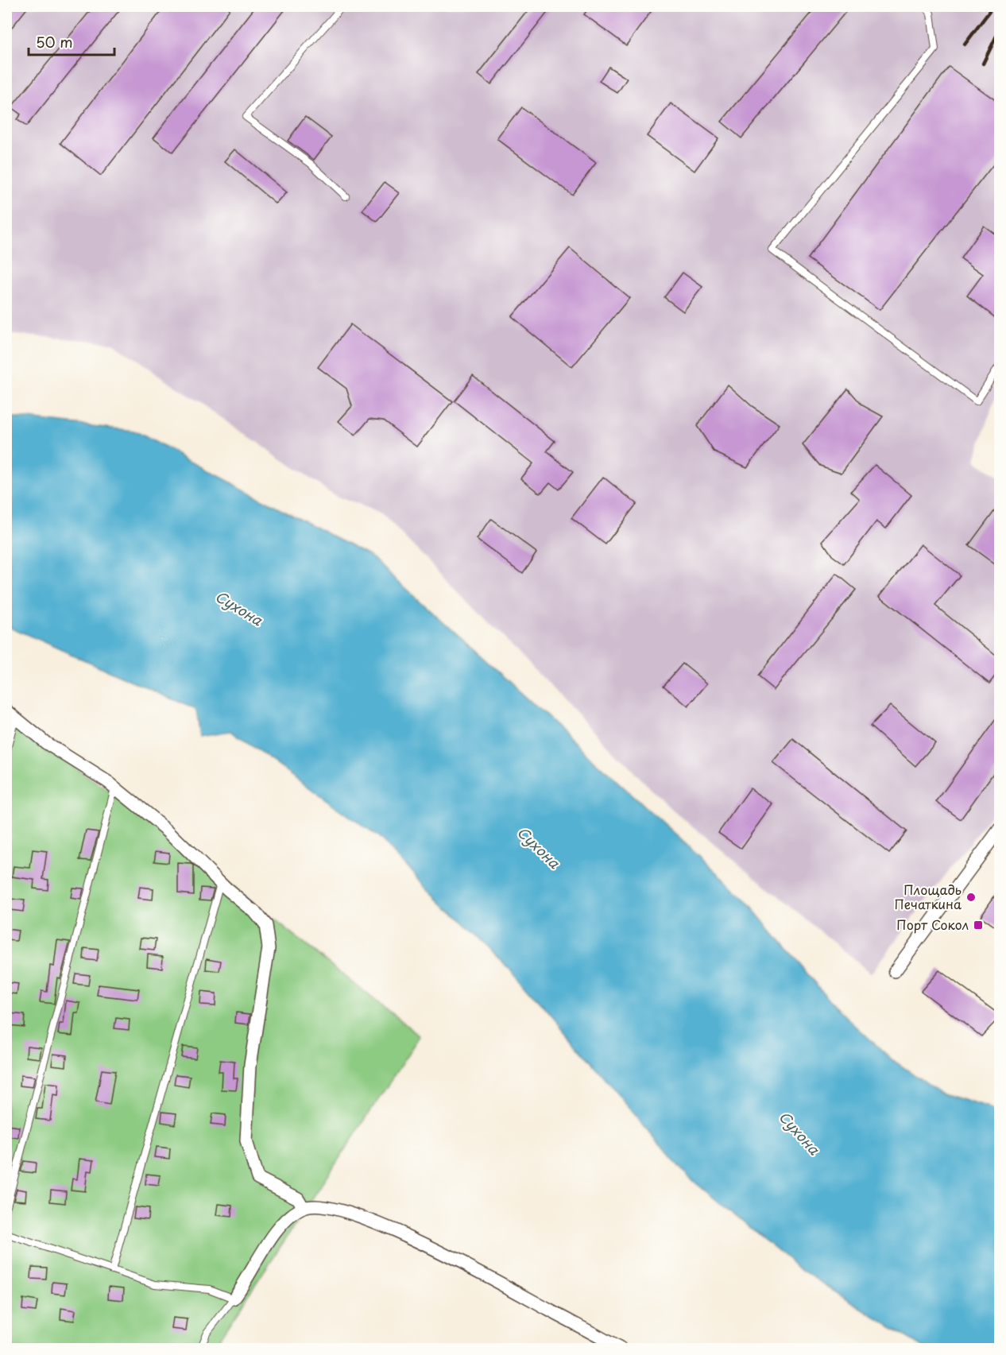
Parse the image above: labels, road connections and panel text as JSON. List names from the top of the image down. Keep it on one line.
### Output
{"water":["Сухона"],"places":{"other":["Площадь Печаткина"],"transit":["Порт Сокол"]},"scale_bar":"50 m"}
